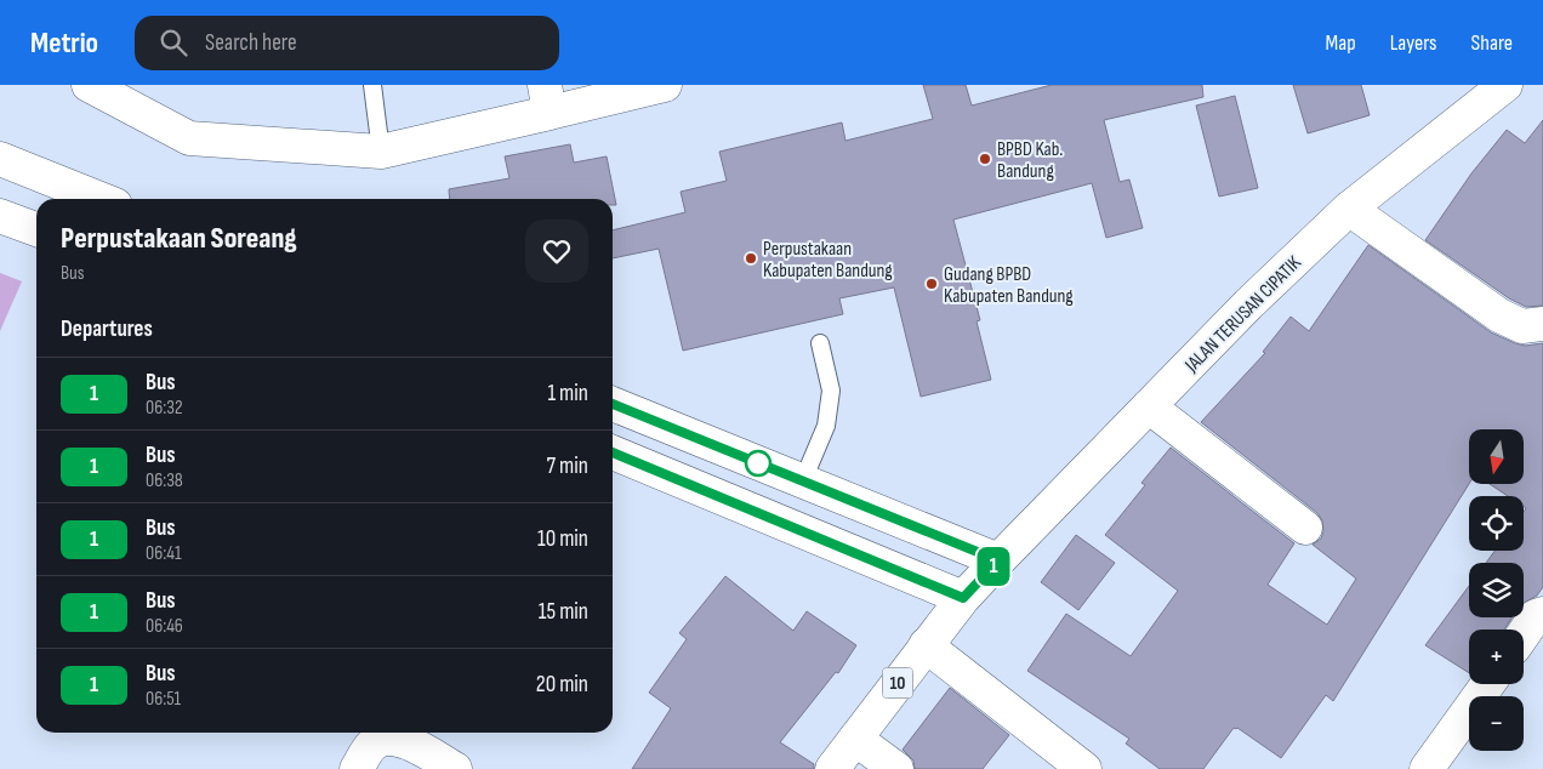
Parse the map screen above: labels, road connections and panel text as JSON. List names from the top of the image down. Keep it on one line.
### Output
{"streets":{"main road":["JALAN TERUSAN CIPATIK","10"]},"crossings":[["JALAN TERUSAN CIPATIK","10"]],"places":["BPBD Kab. Bandung","Perpustakaan Kabupaten Bandung","Gudang BPBD Kabupaten Bandung"],"lines":["bus line 1"],"north":"bottom","page":{"header":"Metrio","search":"Search here","nav":["Map","Layers","Share"],"on_map":"1","heading":[["Perpustakaan Soreang","Bus"],"Departures"],"list":[{"mark":"1","name":"Bus","note":"06:32","value":"1 min"},{"mark":"1","name":"Bus","note":"06:38","value":"7 min"},{"mark":"1","name":"Bus","note":"06:41","value":"10 min"},{"mark":"1","name":"Bus","note":"06:46","value":"15 min"},{"mark":"1","name":"Bus","note":"06:51","value":"20 min"}],"map_buttons":["+","−"]}}
